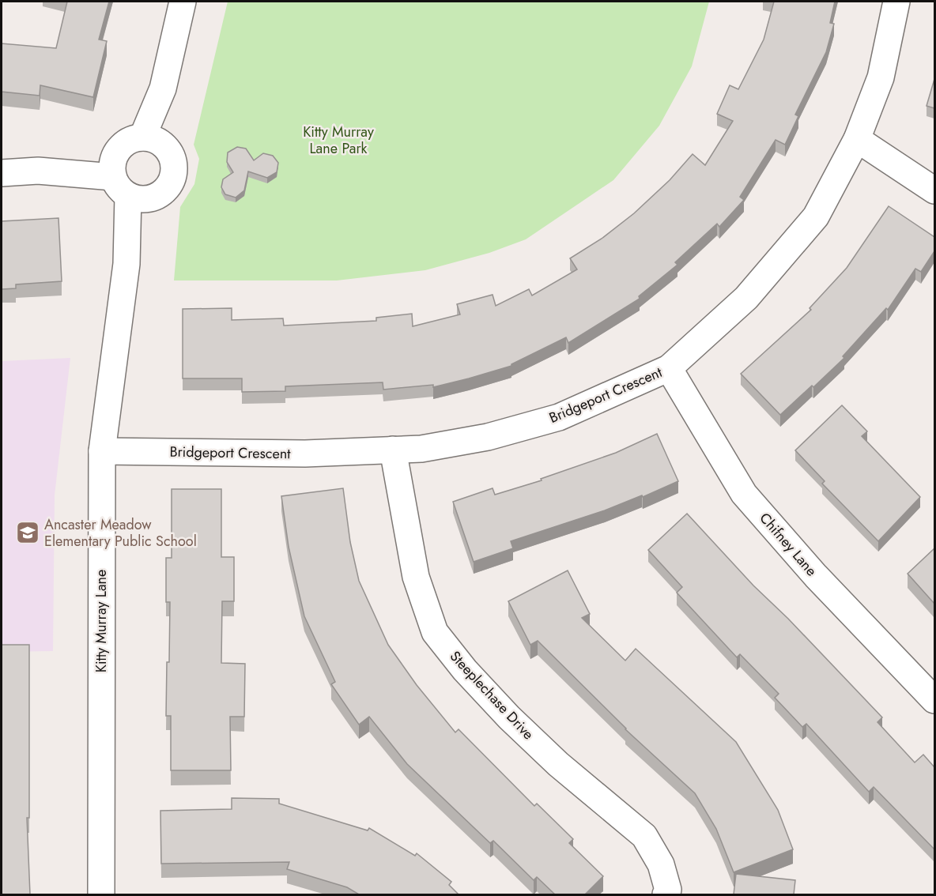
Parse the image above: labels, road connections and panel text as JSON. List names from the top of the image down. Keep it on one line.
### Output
{"streets":{"street":["Bridgeport Crescent","Chifney Lane","Kitty Murray Lane","Steeplechase Drive"]},"crossings":[["Bridgeport Crescent","Chifney Lane"],["Bridgeport Crescent","Kitty Murray Lane"],["Bridgeport Crescent","Steeplechase Drive"]],"parks":["Kitty Murray Lane Park"],"places":{"school or university":["Ancaster Meadow Elementary Public School"]}}
